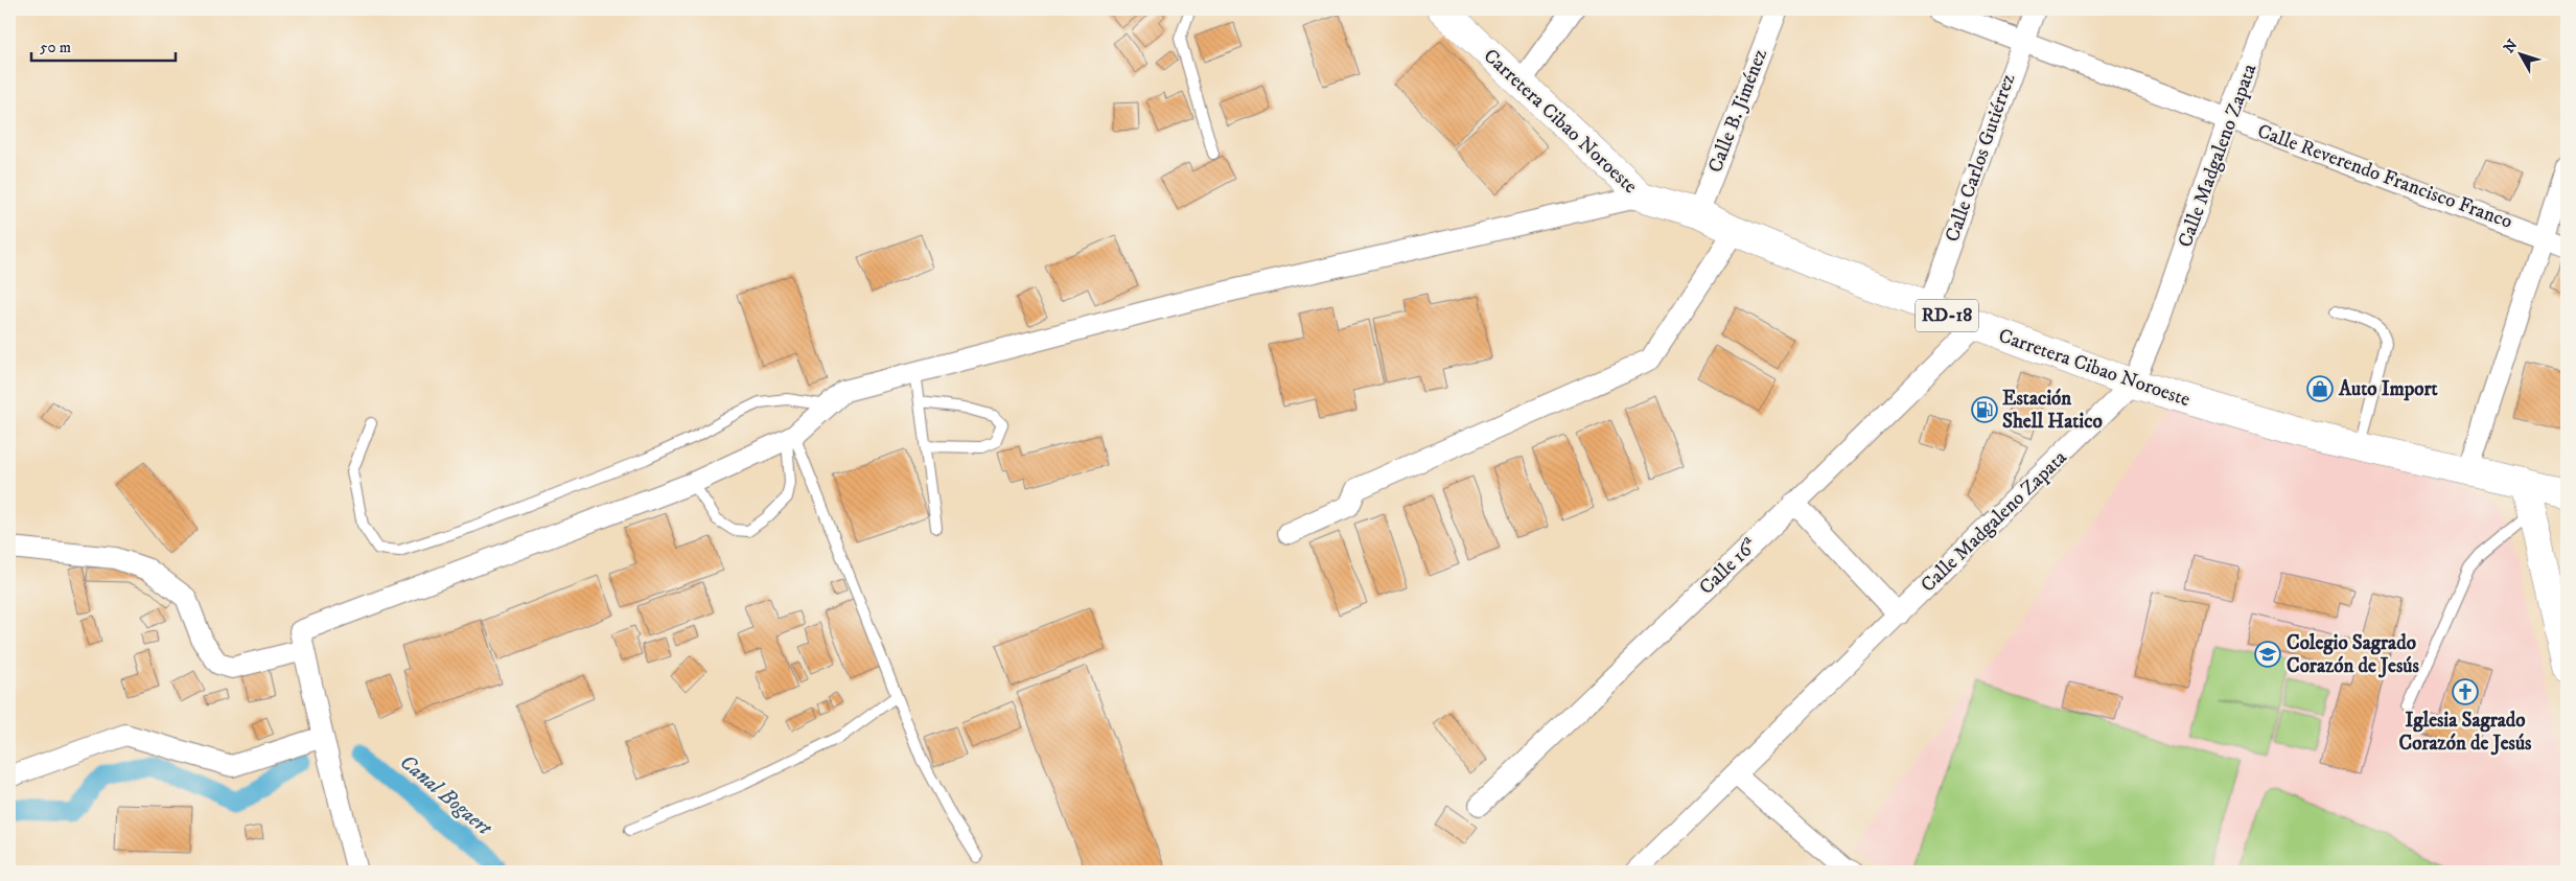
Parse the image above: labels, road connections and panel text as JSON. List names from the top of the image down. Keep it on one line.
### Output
{"streets":{"main road":["Carretera Cibao Noroeste","RD-18"],"street":["Calle B. Jiménez","Calle Madgaleno Zapata","Calle Carlos Gutiérrez","Calle Reverendo Francisco Franco","Calle 16ª"]},"crossings":[["Calle B. Jiménez","Carretera Cibao Noroeste"],["Carretera Cibao Noroeste","Calle Madgaleno Zapata"],["Carretera Cibao Noroeste","Calle Carlos Gutiérrez"],["Carretera Cibao Noroeste","RD-18"],["Carretera Cibao Noroeste","Calle 16ª"],["Calle Madgaleno Zapata","Calle Reverendo Francisco Franco"],["Calle Carlos Gutiérrez","Calle Reverendo Francisco Franco"]],"water":["Canal Bogaert"],"places":{"shop":["Auto Import"],"fuel station":["Estación Shell Hatico"],"school or university":["Colegio Sagrado Corazón de Jesús"],"church":["Iglesia Sagrado Corazón de Jesús"]},"scale_bar":"50 m","north":"top left"}
